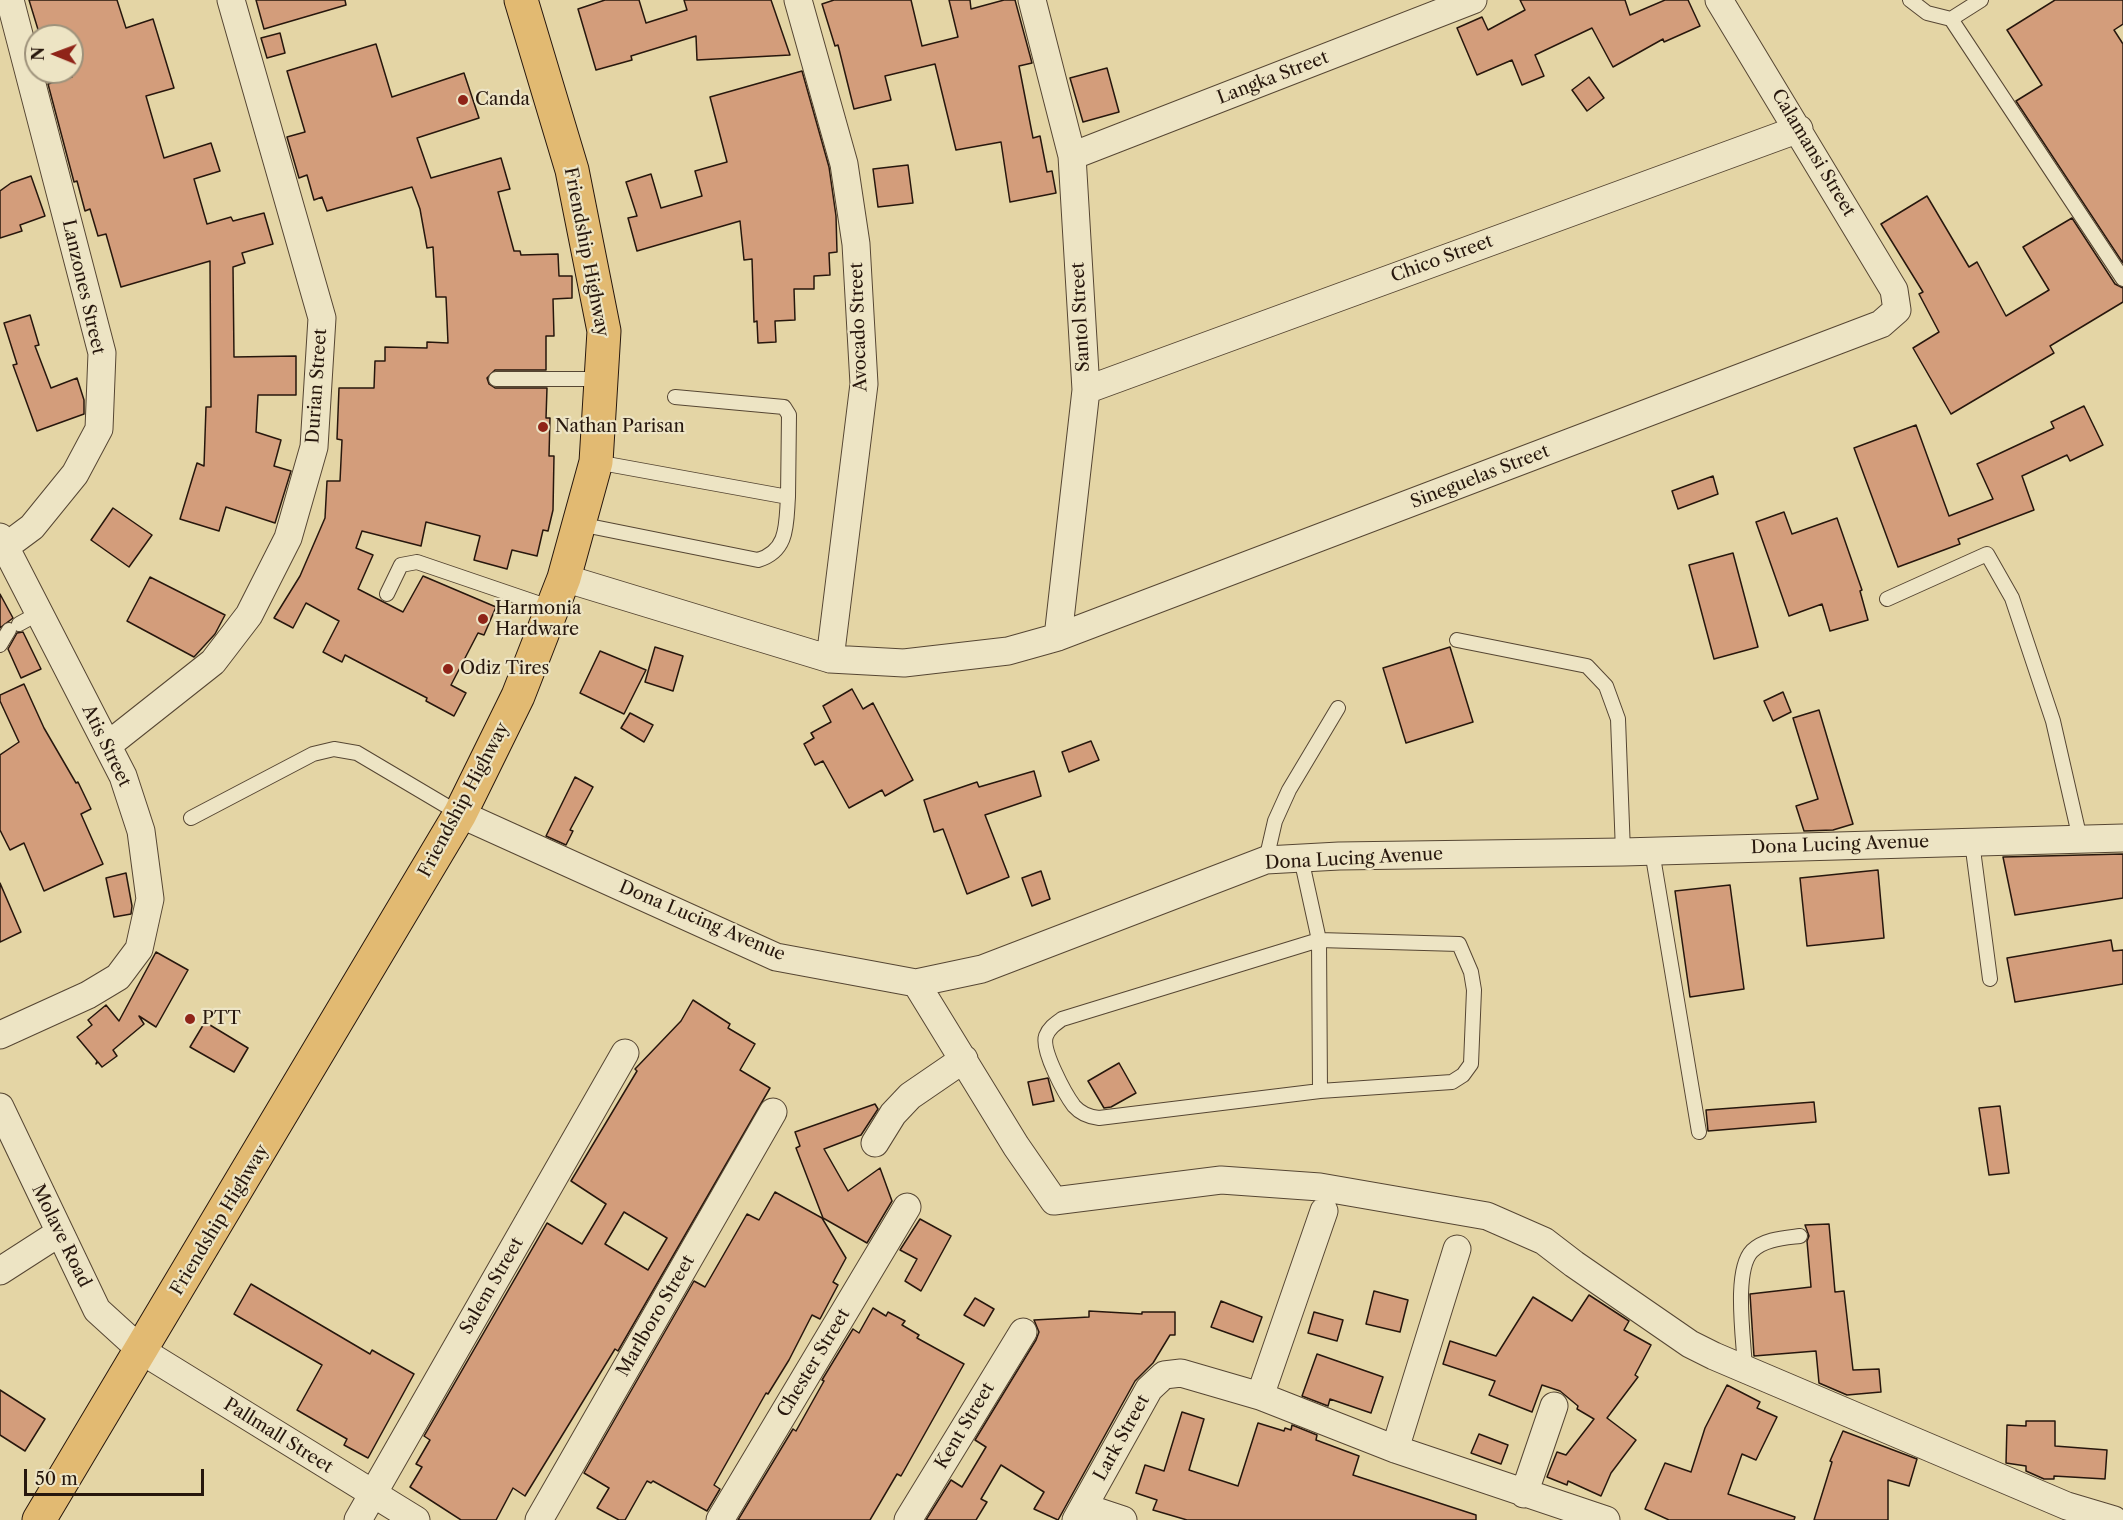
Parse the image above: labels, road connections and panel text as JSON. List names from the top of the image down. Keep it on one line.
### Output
{"streets":{"main road":["Friendship Highway"],"street":["Langka Street","Calamansi Street","Chico Street","Lanzones Street","Santol Street","Avocado Street","Durian Street","Sineguelas Street","Atis Street","Dona Lucing Avenue","Molave Road","Salem Street","Marlboro Street","Chester Street","Kent Street","Pallmall Street","Lark Street"]},"crossings":[["Langka Street","Santol Street"],["Calamansi Street","Chico Street"],["Calamansi Street","Sineguelas Street"],["Friendship Highway","Sineguelas Street"],["Friendship Highway","Dona Lucing Avenue"],["Friendship Highway","Molave Road"],["Friendship Highway","Pallmall Street"],["Chico Street","Santol Street"],["Lanzones Street","Atis Street"],["Santol Street","Sineguelas Street"],["Avocado Street","Sineguelas Street"],["Durian Street","Atis Street"],["Molave Road","Pallmall Street"],["Salem Street","Pallmall Street"]],"places":["Canda","Nathan Parisan","Harmonia Hardware","Odiz Tires","PTT"],"scale_bar":"50 m","north":"left"}
